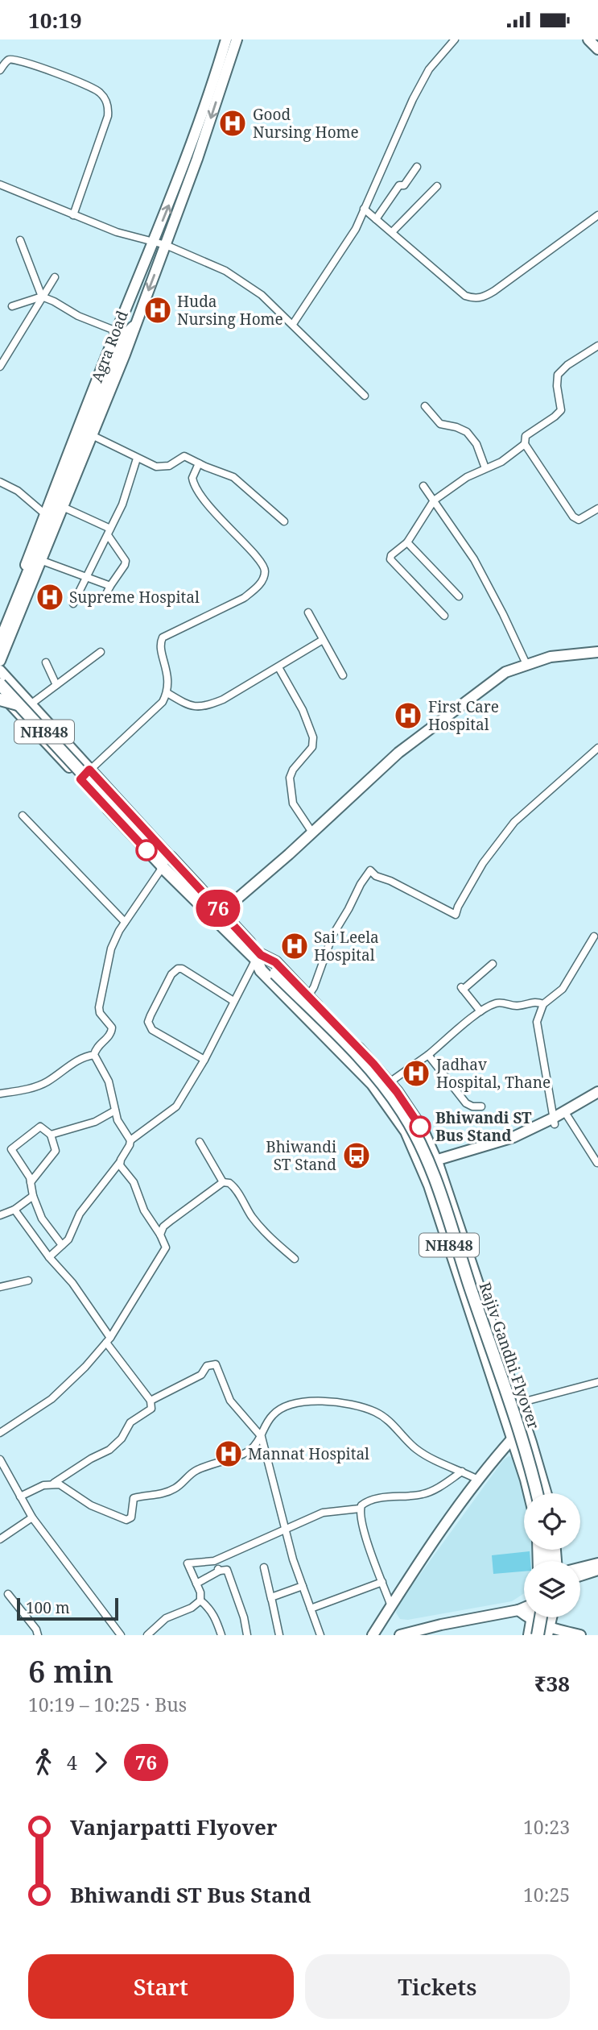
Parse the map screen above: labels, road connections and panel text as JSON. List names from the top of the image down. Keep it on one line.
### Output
{"streets":{"highway":["NH848","Rajiv Gandhi Flyover"],"main road":["Agra Road"]},"crossings":[["NH848","Rajiv Gandhi Flyover"]],"places":{"hospital":["Good Nursing Home","Huda Nursing Home","Supreme Hospital","First Care Hospital","Sai Leela Hospital","Jadhav Hospital, Thane","Mannat Hospital"],"other":["Bhiwandi ST Bus Stand"],"bus stop":["Bhiwandi ST Stand"]},"lines":["bus line 76"],"scale_bar":"100 m","page":{"status":"10:19","on_map":"76","scale":"100 m","heading":["6 min","10:19 – 10:25 · Bus","₹38"],"legs":["4","76"],"list":[{"name":"Vanjarpatti Flyover","value":"10:23"},{"name":"Bhiwandi ST Bus Stand","value":"10:25"}],"buttons":["Start","Tickets"]}}
